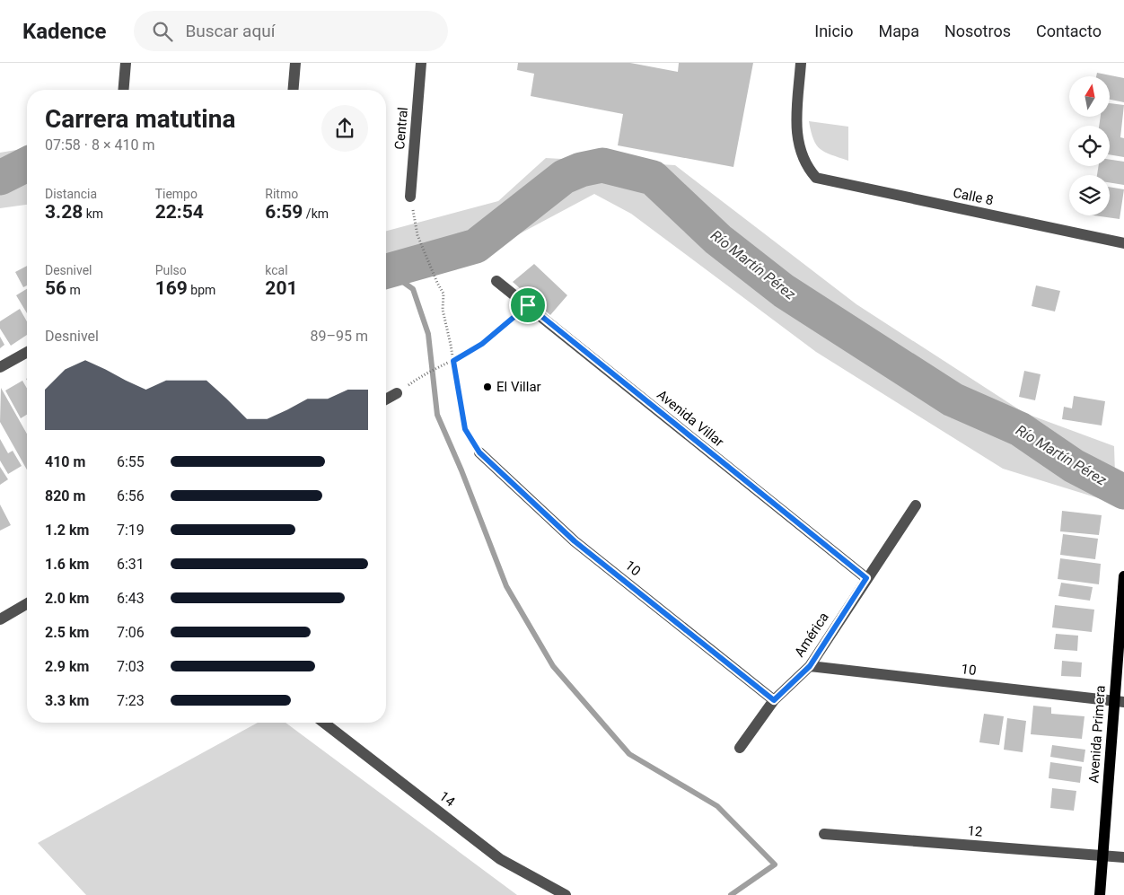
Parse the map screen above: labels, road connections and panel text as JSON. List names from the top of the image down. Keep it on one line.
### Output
{"streets":{"main road":["Avenida Primera"],"street":["Central","Calle 8","Avenida Villar","10","América","14","12"]},"crossings":[["Avenida Villar","América"],["10","América"],["10","Avenida Primera"],["Avenida Primera","12"]],"water":["Río Martín Pérez"],"places":["El Villar"],"north":"top","page":{"header":"Kadence","search":"Buscar aquí","nav":["Inicio","Mapa","Nosotros","Contacto"],"heading":["Carrera matutina","07:58 · 8 × 410 m"],"stats":[["Distancia","3.28 km"],["Tiempo","22:54"],["Ritmo","6:59 /km"],["Desnivel","56 m"],["Pulso","169 bpm"],["kcal","201"]],"chart":["Desnivel","89–95 m"],"list":[{"name":"410 m","note":"6:55"},{"name":"820 m","note":"6:56"},{"name":"1.2 km","note":"7:19"},{"name":"1.6 km","note":"6:31"},{"name":"2.0 km","note":"6:43"},{"name":"2.5 km","note":"7:06"},{"name":"2.9 km","note":"7:03"},{"name":"3.3 km","note":"7:23"}]}}
